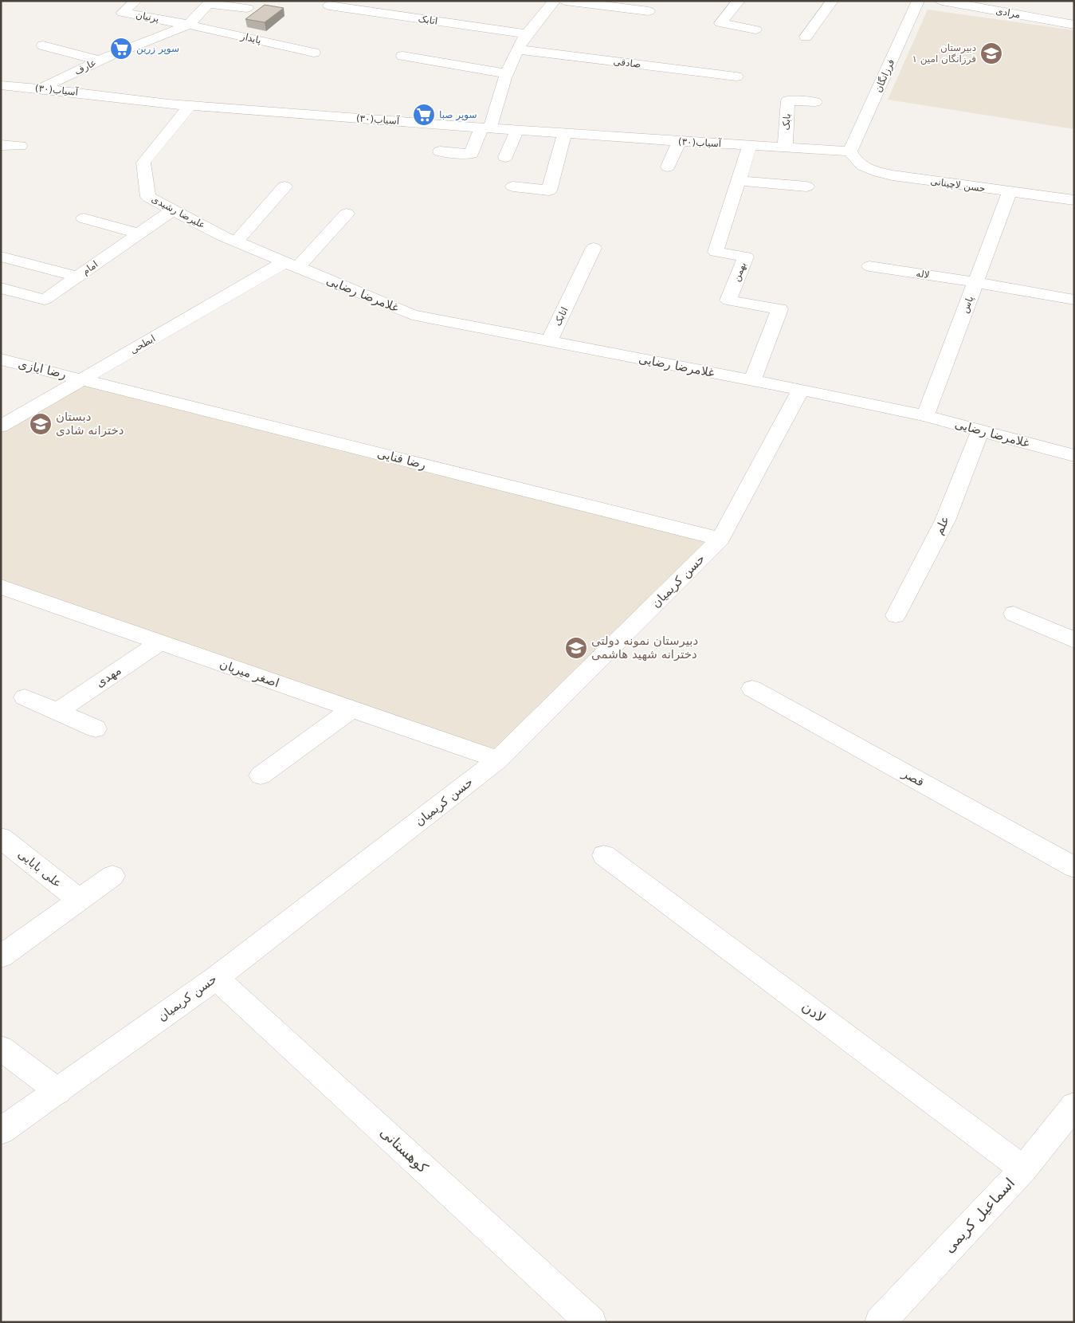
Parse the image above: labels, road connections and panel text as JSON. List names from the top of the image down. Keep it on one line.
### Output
{"streets":{"street":["مرادی","پرنیان","اتابک","پایدار","صادقی","عارف","فرزانگان","آسیاب(۳۰)","بابک","حسن لاچینانی","علیرضا رشیدی","امام","بهمن","لاله","غلامرضا رضایی","پاس","ابطحی","رضا ایازی","رضا فنایی","علم","حسن کریمیان","اصغر میریان","مهدی","قصر","علی بابایی","لادن","کوهستانی","اسماعیل کریمی"]},"crossings":[["پرنیان","پایدار"],["پرنیان","عارف"],["اتابک","غلامرضا رضایی"],["پایدار","عارف"],["عارف","آسیاب(۳۰)"],["فرزانگان","آسیاب(۳۰)"],["فرزانگان","حسن لاچینانی"],["آسیاب(۳۰)","بابک"],["آسیاب(۳۰)","حسن لاچینانی"],["آسیاب(۳۰)","علیرضا رشیدی"],["آسیاب(۳۰)","بهمن"],["حسن لاچینانی","پاس"],["علیرضا رشیدی","امام"],["علیرضا رشیدی","غلامرضا رضایی"],["علیرضا رشیدی","ابطحی"],["بهمن","غلامرضا رضایی"],["لاله","پاس"],["غلامرضا رضایی","پاس"],["غلامرضا رضایی","ابطحی"],["غلامرضا رضایی","علم"],["غلامرضا رضایی","حسن کریمیان"],["ابطحی","رضا ایازی"],["ابطحی","رضا فنایی"],["رضا ایازی","رضا فنایی"],["رضا فنایی","حسن کریمیان"],["حسن کریمیان","اصغر میریان"],["حسن کریمیان","کوهستانی"],["اصغر میریان","مهدی"],["لادن","اسماعیل کریمی"]],"places":{"supermarket":["سوپر زرین","سوپر صبا"],"school or university":["دبیرستان فرزانگان امین ۱","دبستان دخترانه شادی","دبیرستان نمونه دولتی دخترانه شهید هاشمی"]}}
